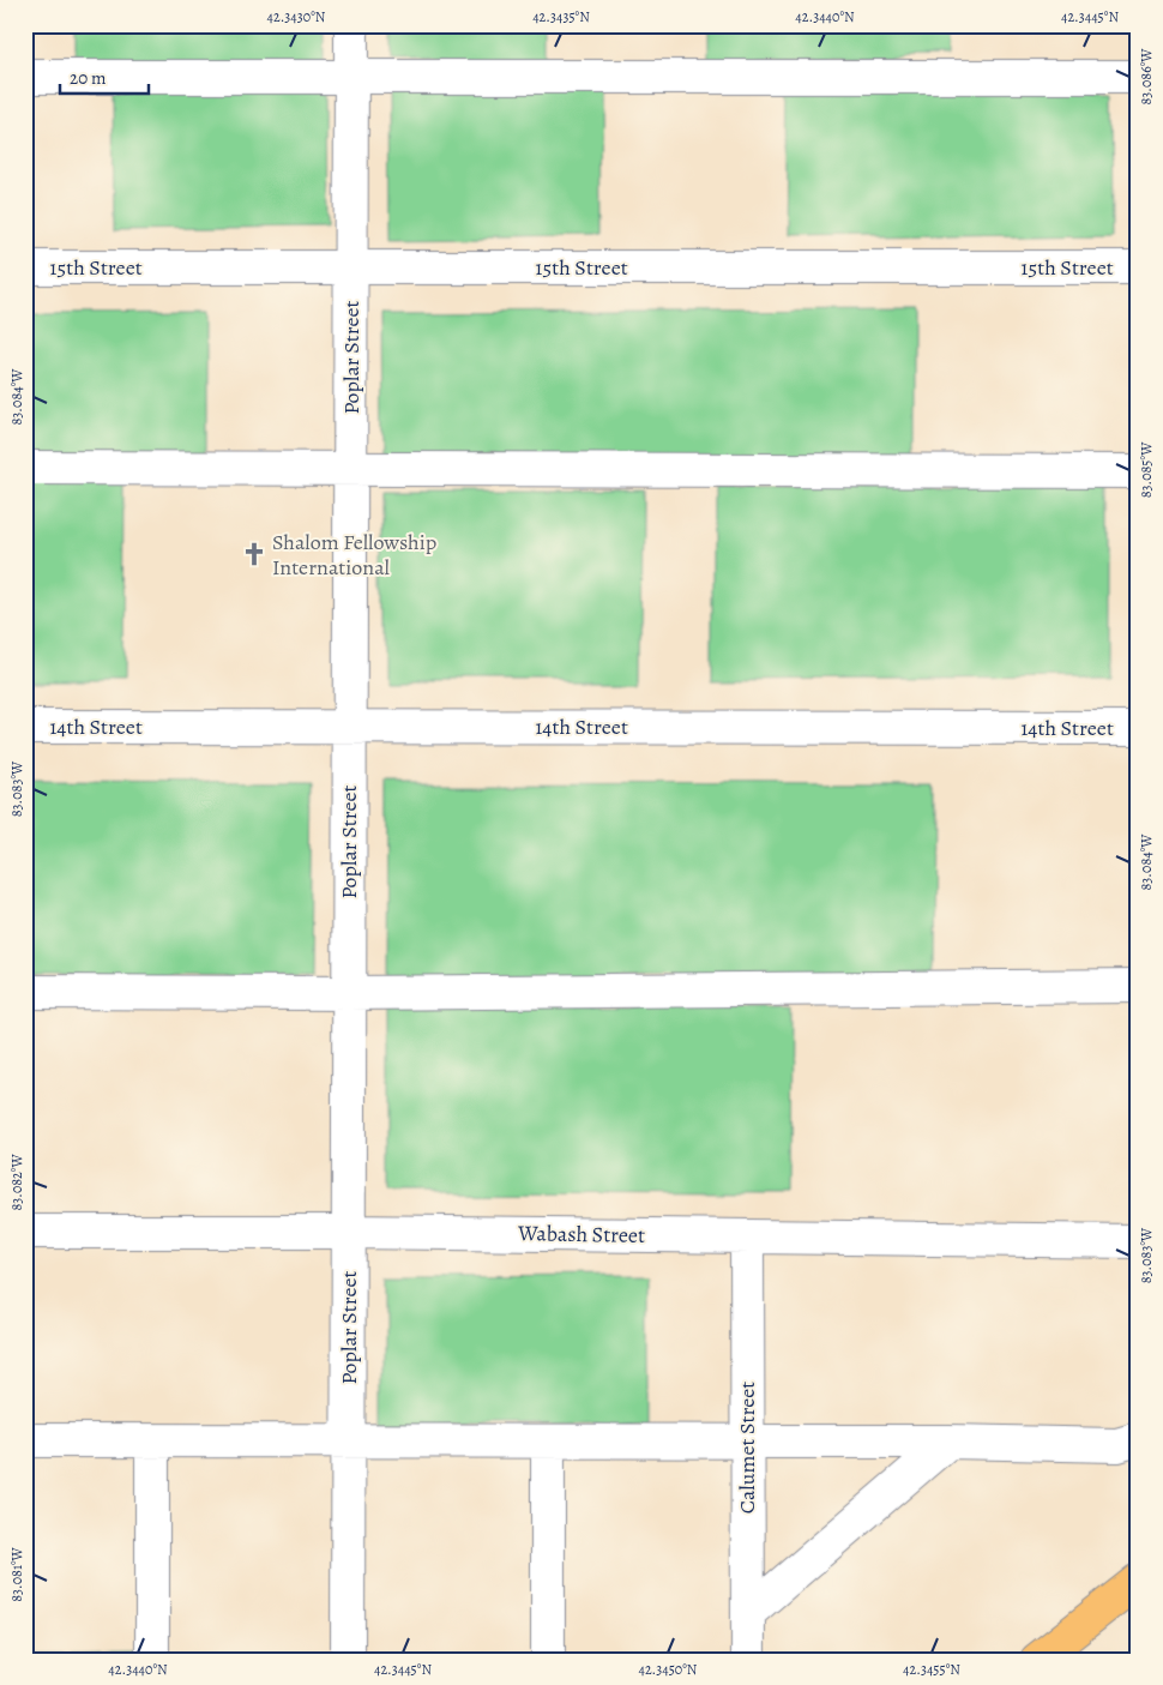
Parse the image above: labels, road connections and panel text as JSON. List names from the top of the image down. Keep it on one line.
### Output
{"streets":{"street":["15th Street","Poplar Street","14th Street","Wabash Street","Calumet Street"]},"crossings":[["15th Street","Poplar Street"],["Poplar Street","14th Street"],["Poplar Street","Wabash Street"],["Wabash Street","Calumet Street"]],"places":{"church":["Shalom Fellowship International"]},"scale_bar":"20 m","coordinates":["42.3430°N","42.3435°N","42.3440°N","42.3445°N","83.086°W","83.084°W","83.085°W","83.083°W","83.082°W","83.081°W","42.3450°N","42.3455°N"]}
